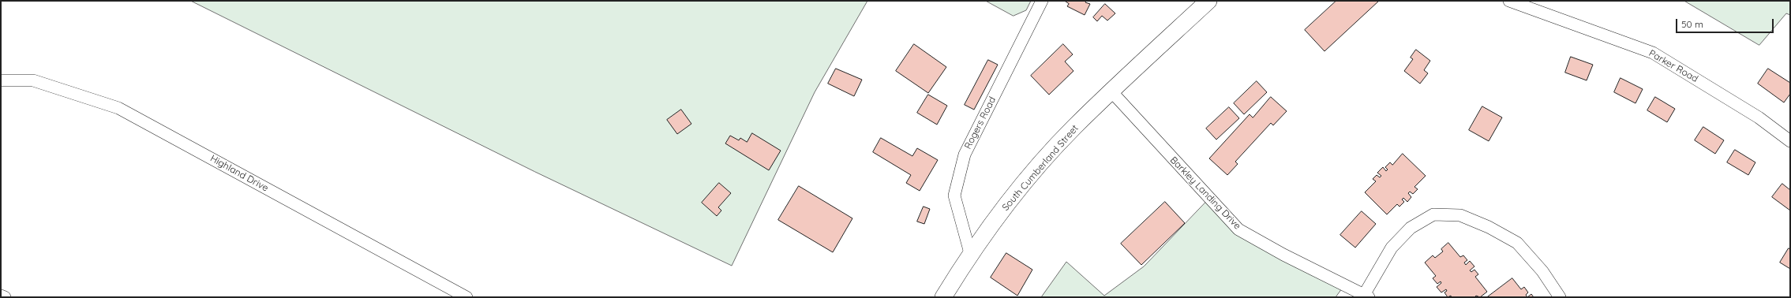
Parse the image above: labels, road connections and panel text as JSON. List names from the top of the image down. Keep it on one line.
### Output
{"streets":{"main road":["South Cumberland Street"],"street":["Parker Road","Rogers Road","Highland Drive","Barkley Landing Drive"]},"crossings":[["Rogers Road","South Cumberland Street"],["South Cumberland Street","Barkley Landing Drive"]],"scale_bar":"50 m"}
